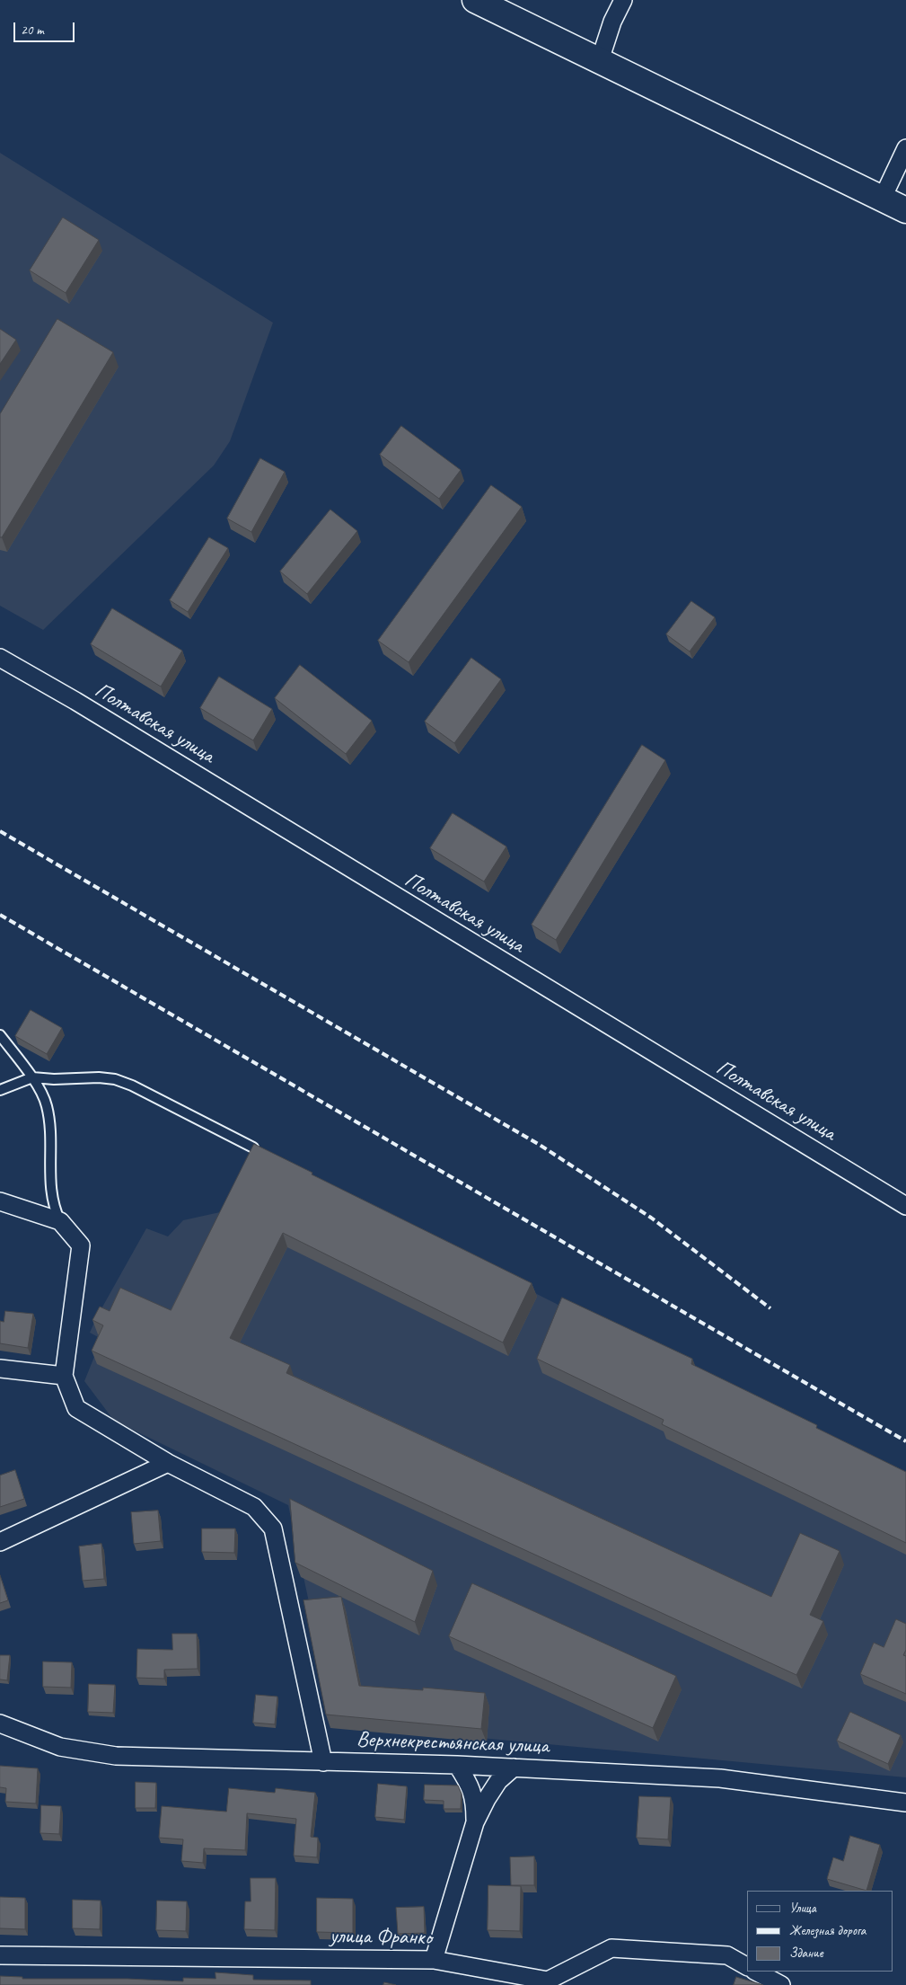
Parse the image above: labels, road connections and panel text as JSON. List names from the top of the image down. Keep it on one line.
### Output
{"streets":{"street":["Полтавская улица","Верхнекрестьянская улица","улица Франко"]},"legend":["Улица","Железная дорога","Здание"],"scale_bar":"20 m"}
